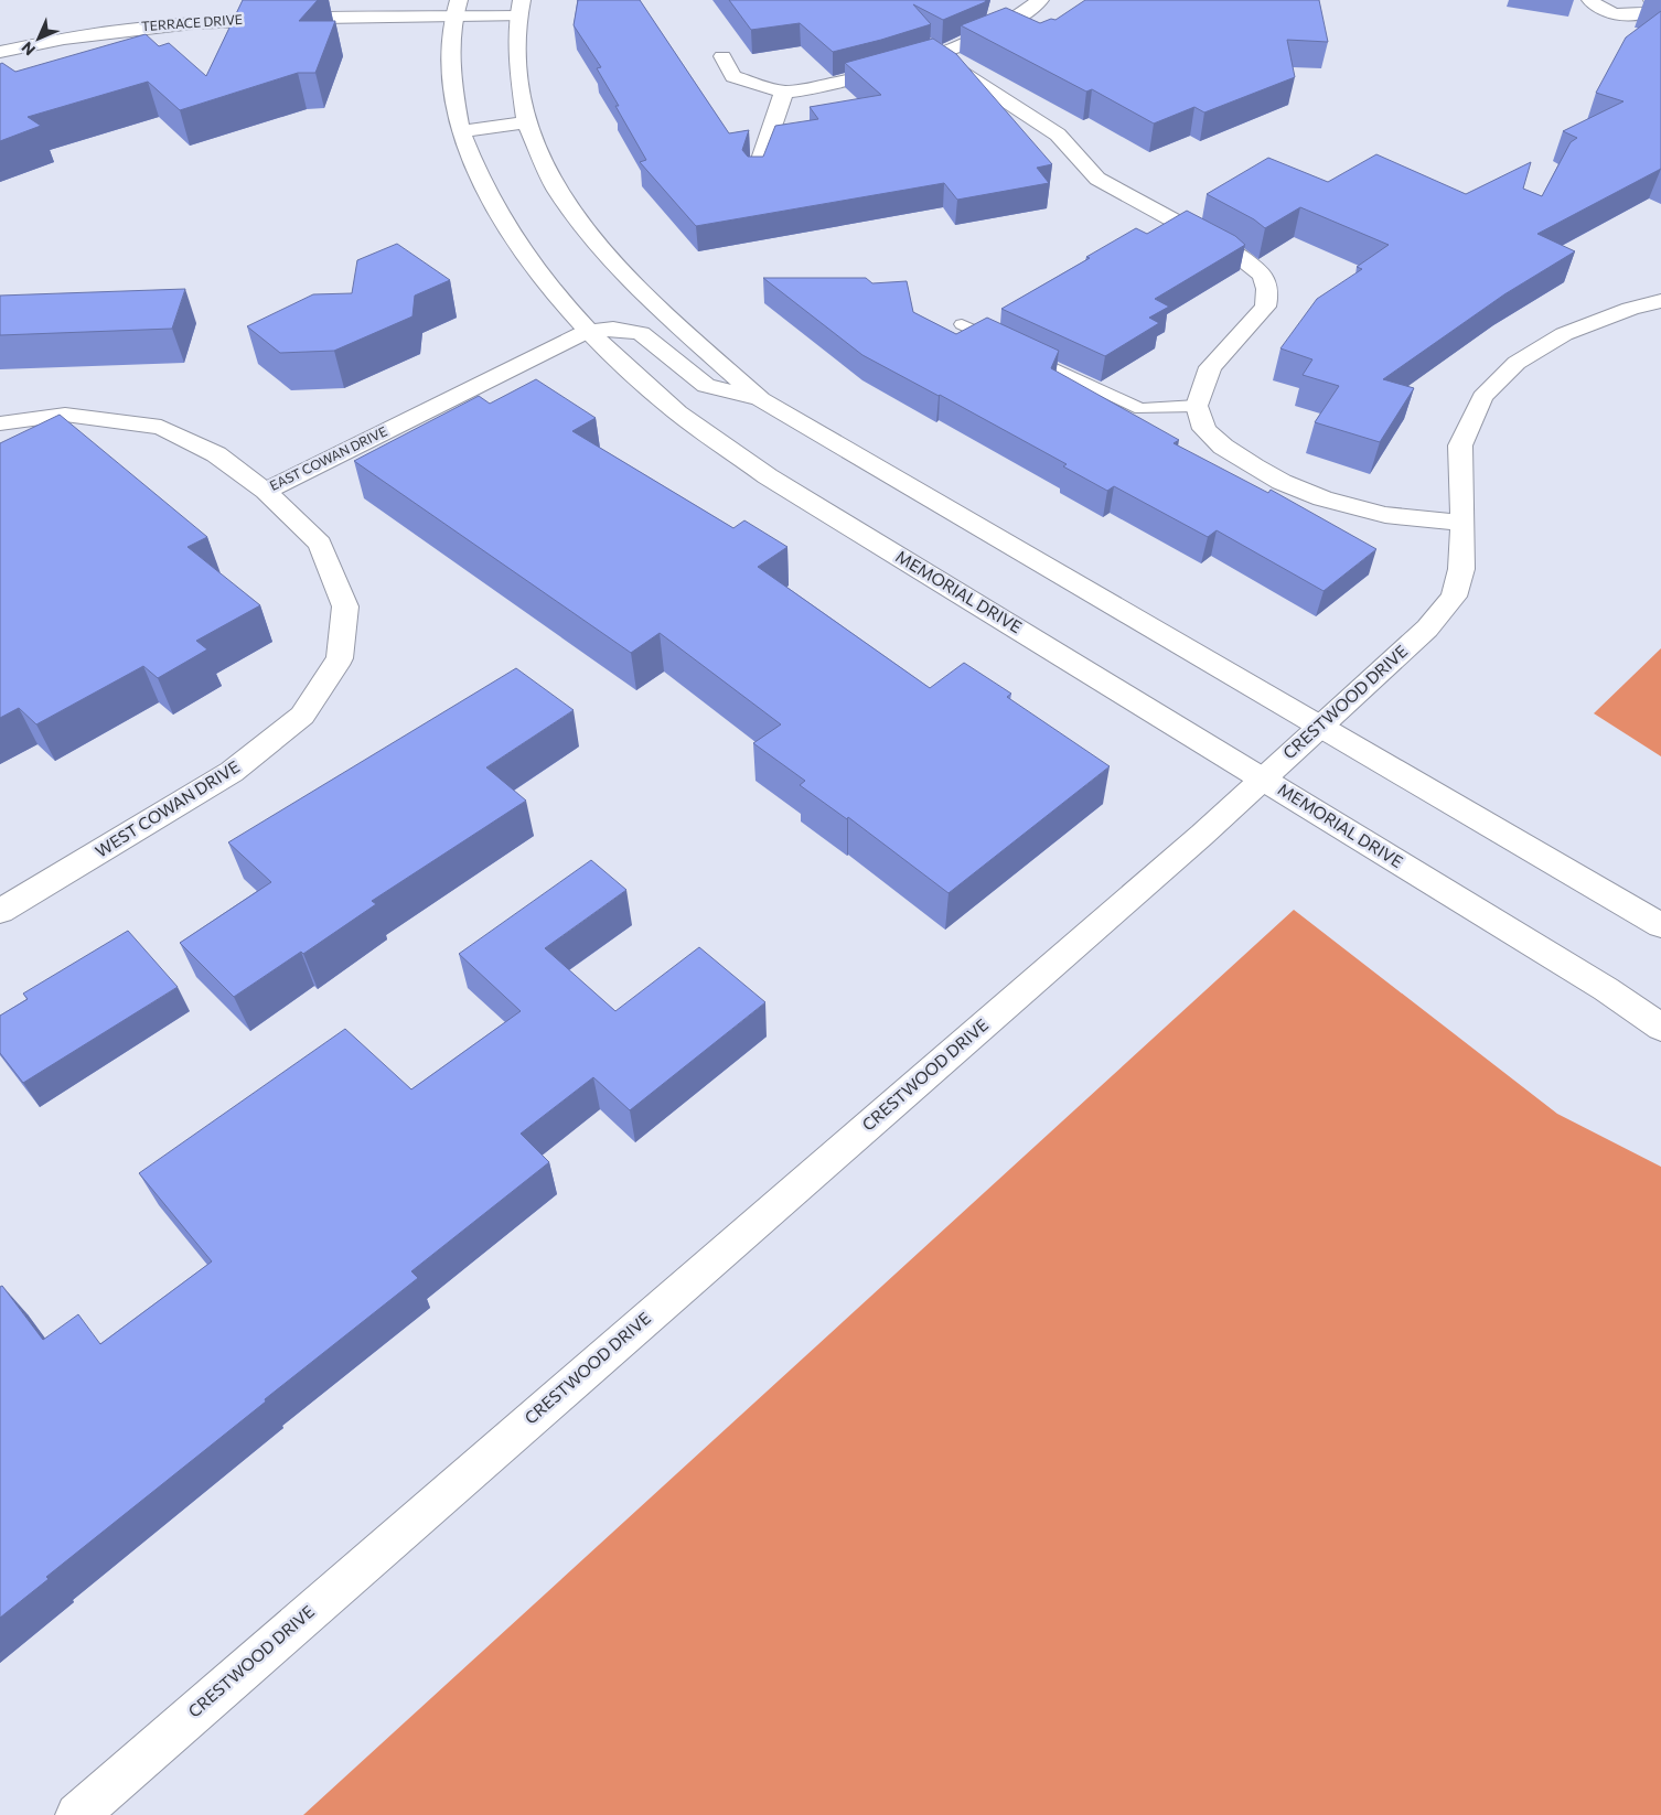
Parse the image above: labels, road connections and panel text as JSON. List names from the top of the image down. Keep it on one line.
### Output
{"streets":{"street":["TERRACE DRIVE","EAST COWAN DRIVE","MEMORIAL DRIVE","CRESTWOOD DRIVE","WEST COWAN DRIVE"]},"crossings":[["TERRACE DRIVE","MEMORIAL DRIVE"],["EAST COWAN DRIVE","MEMORIAL DRIVE"],["EAST COWAN DRIVE","WEST COWAN DRIVE"],["MEMORIAL DRIVE","CRESTWOOD DRIVE"]],"north":"bottom left"}
